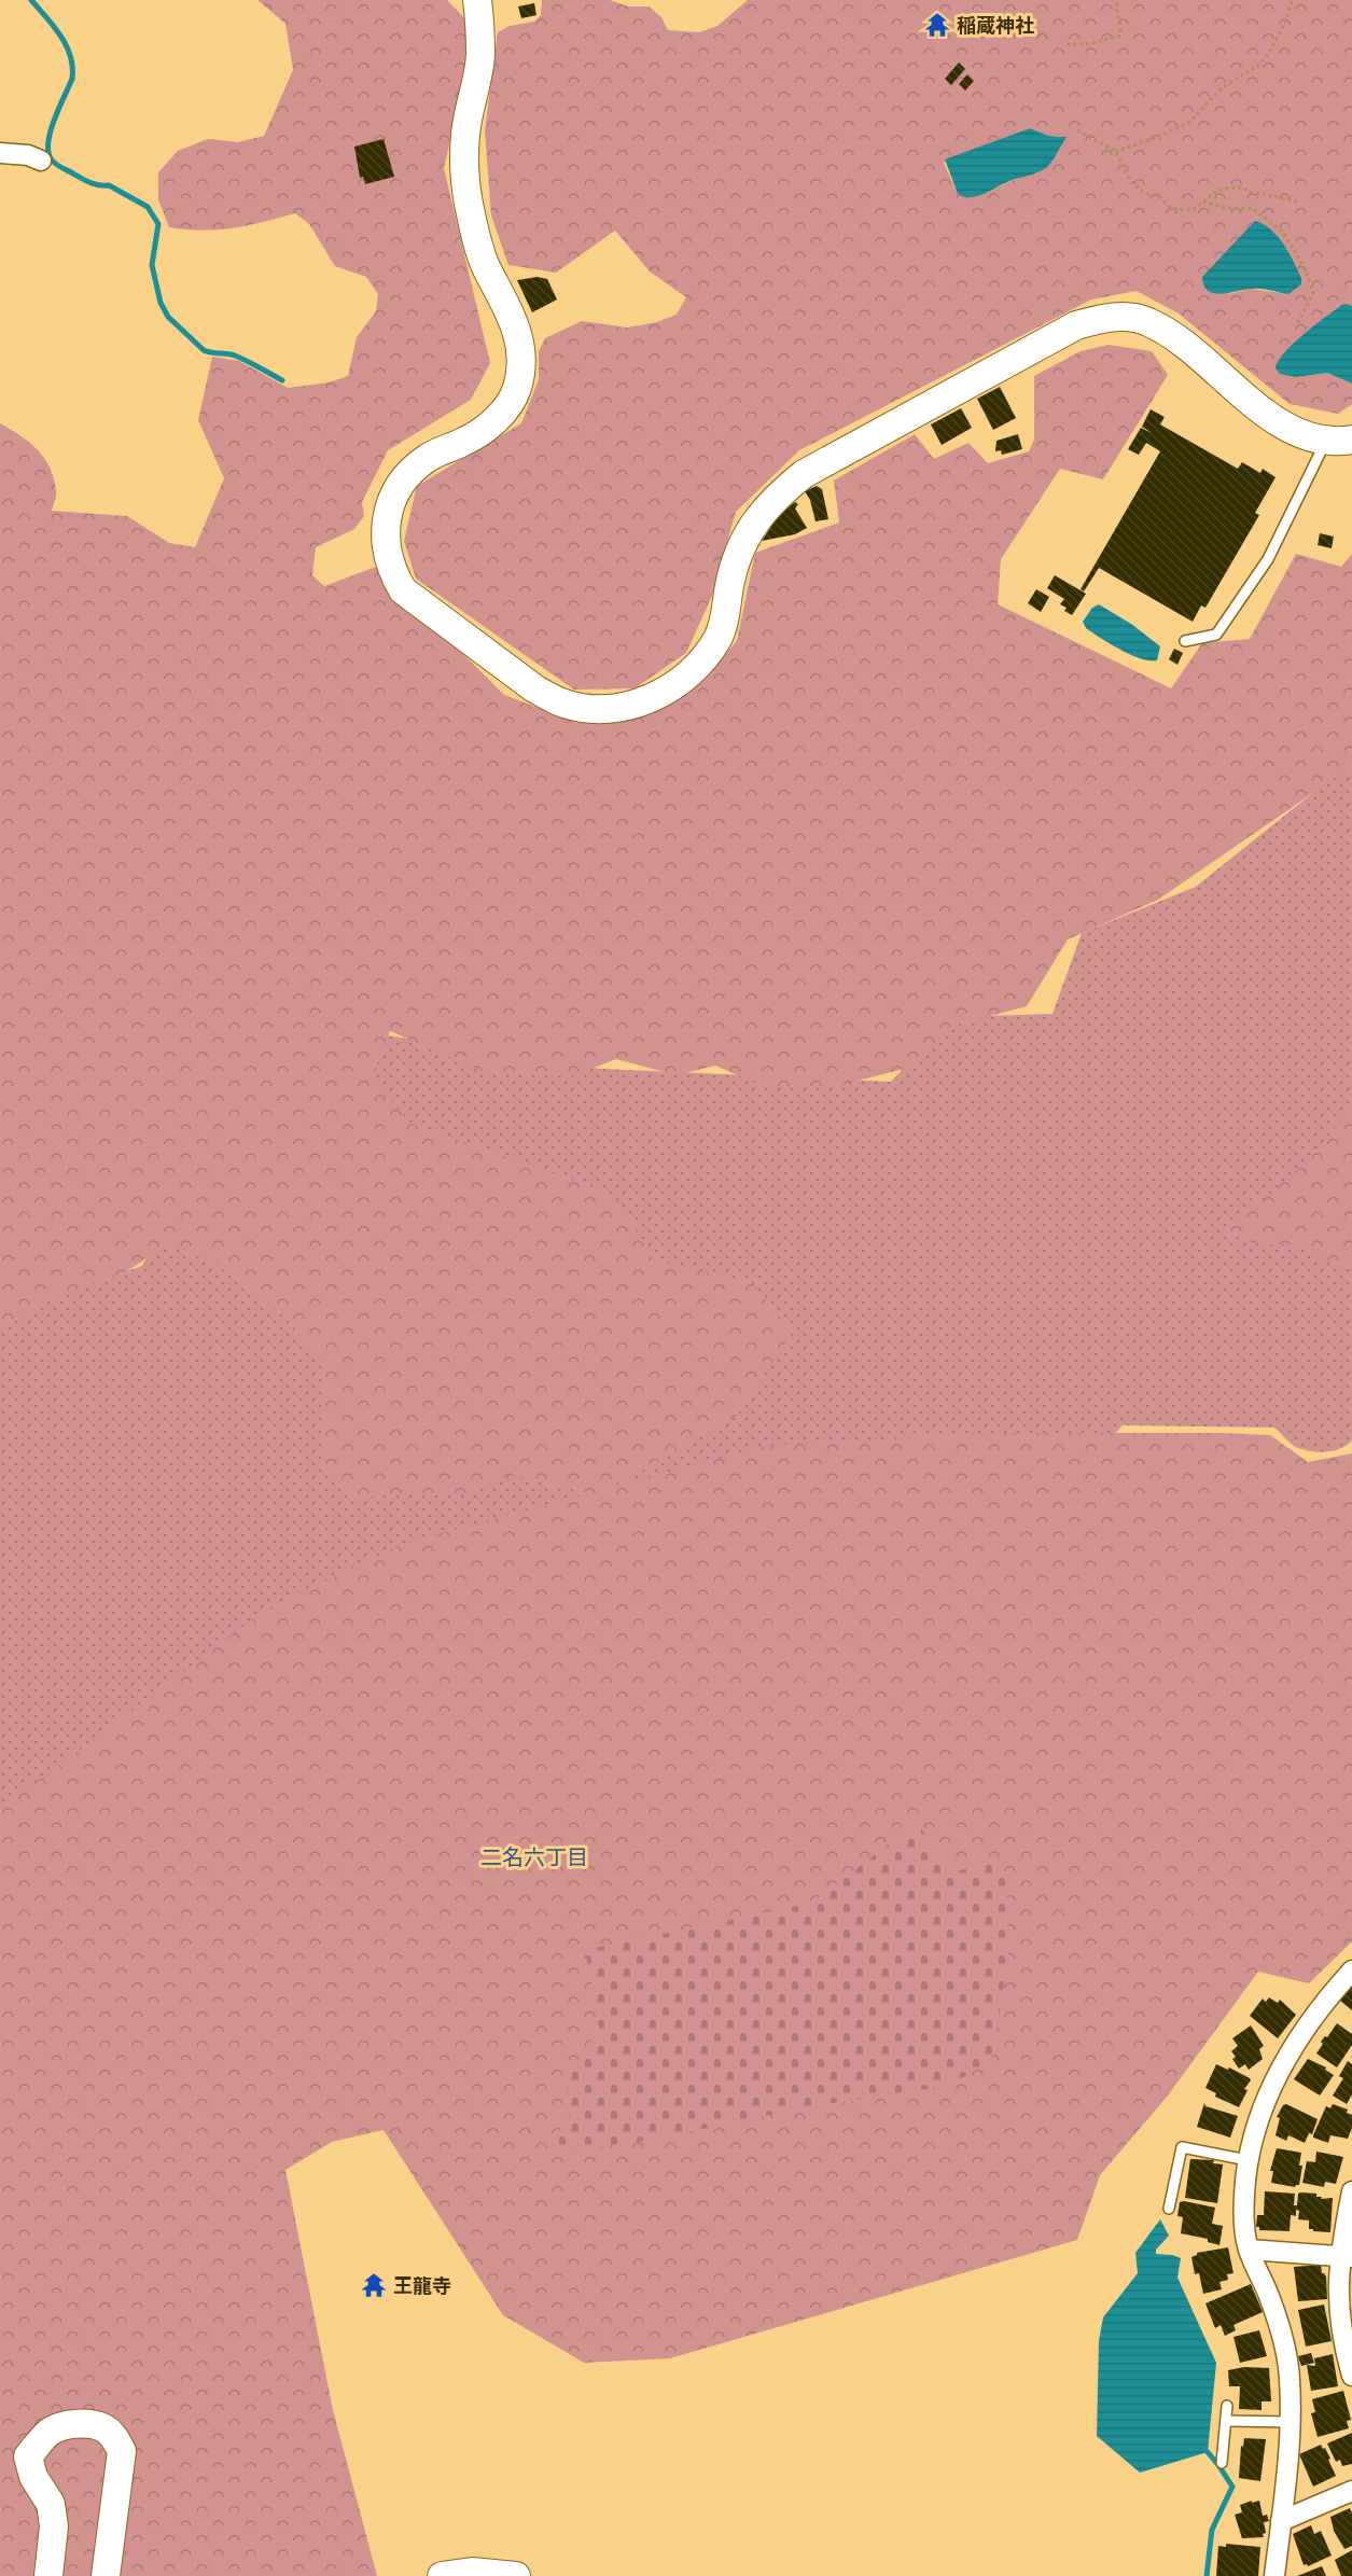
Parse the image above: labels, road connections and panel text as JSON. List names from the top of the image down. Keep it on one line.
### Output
{"districts":["二名六丁目"],"places":{"temple":["稲蔵神社","王龍寺"]}}
